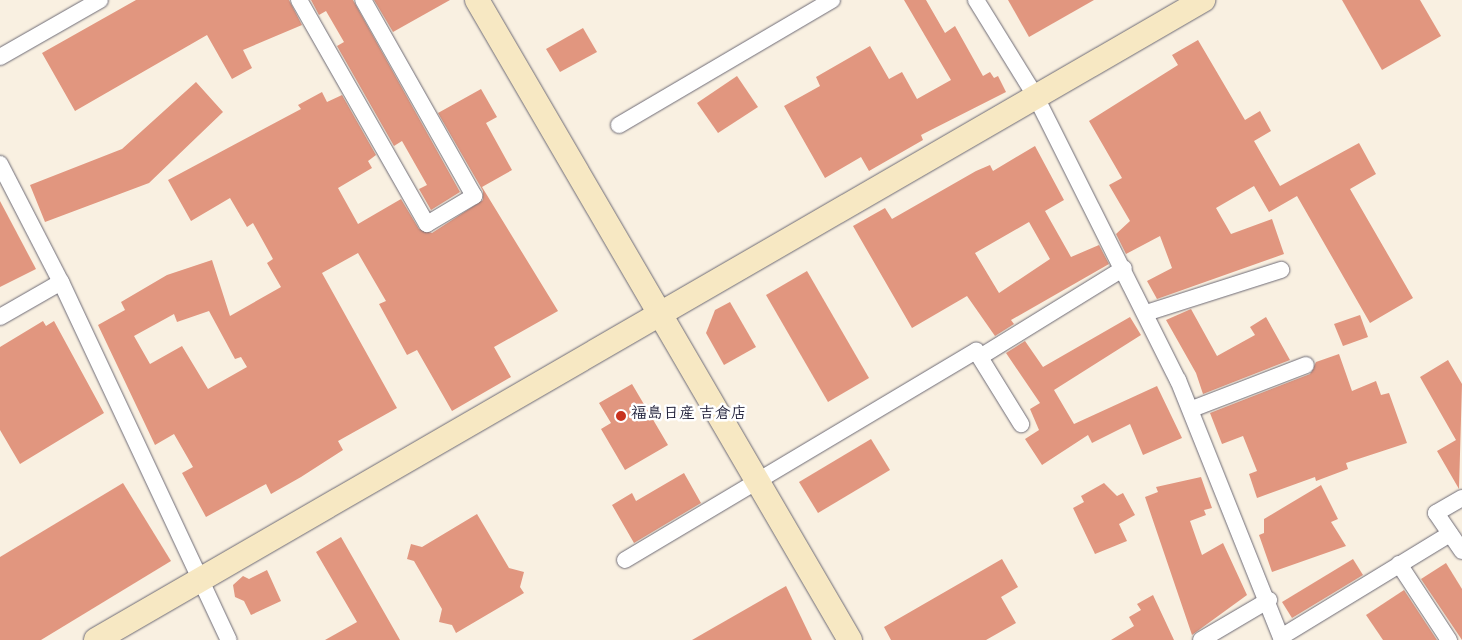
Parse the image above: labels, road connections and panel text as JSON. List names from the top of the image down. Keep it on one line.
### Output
{"places":["福島日産 吉倉店"]}
